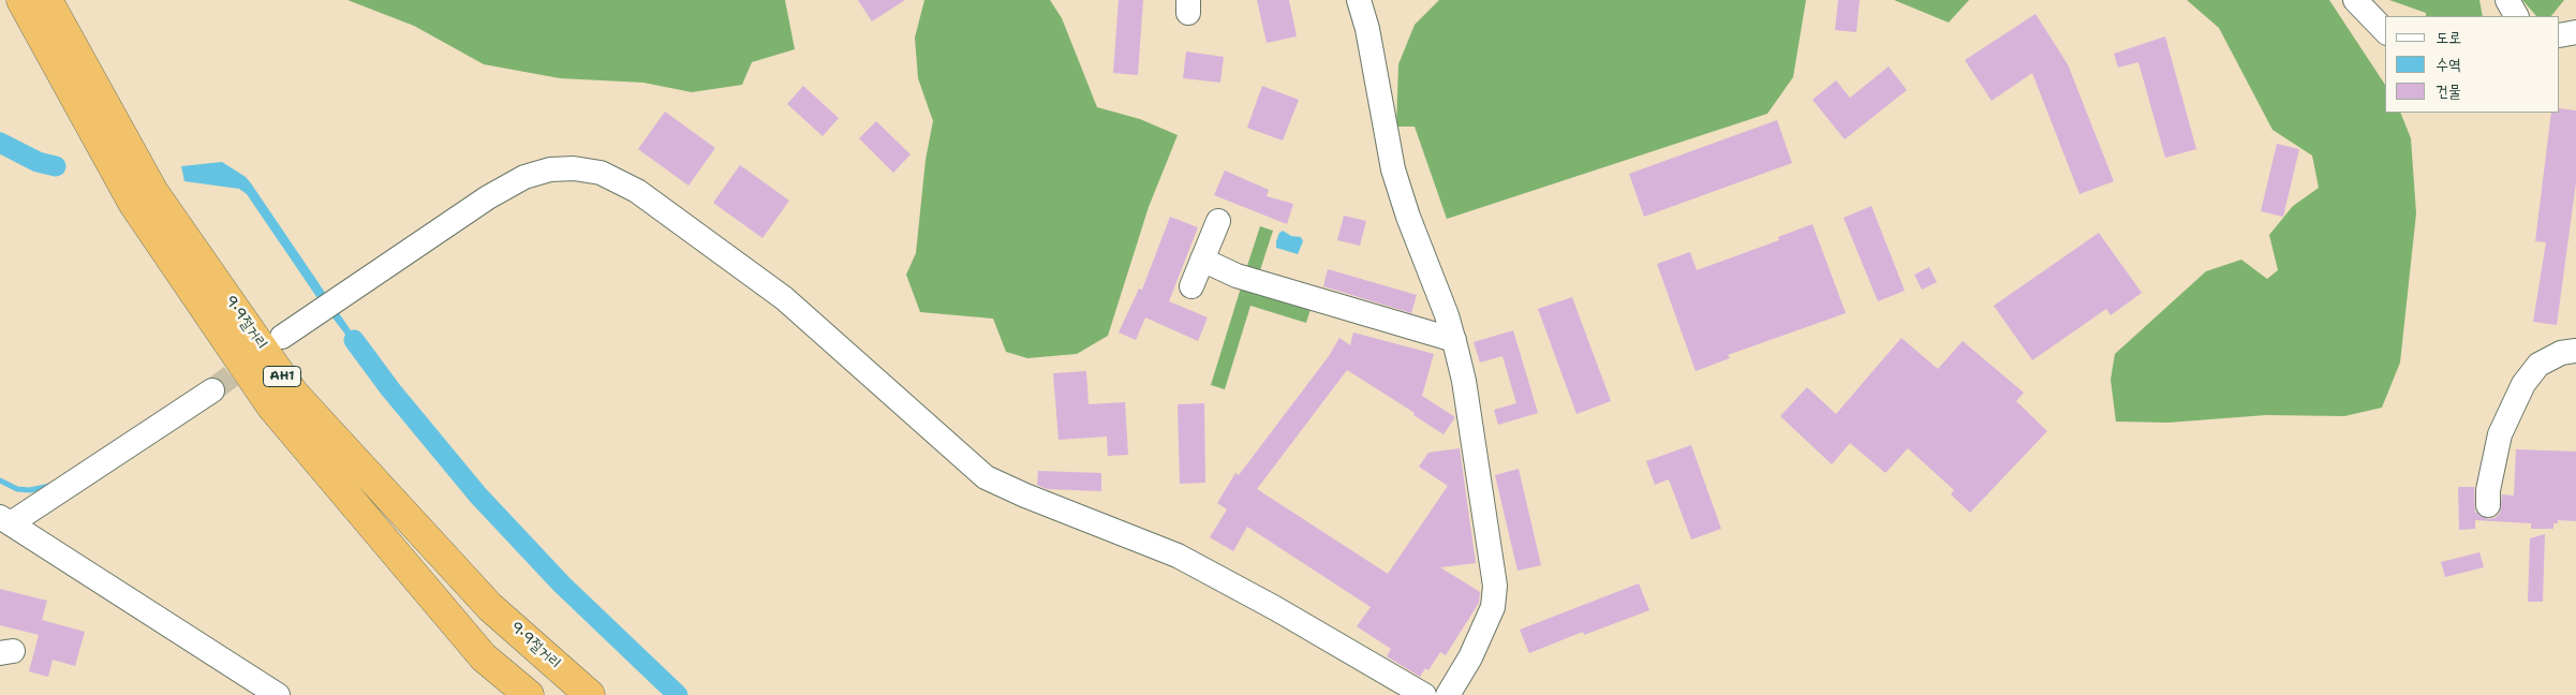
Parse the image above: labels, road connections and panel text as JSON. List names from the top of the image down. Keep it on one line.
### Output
{"streets":{"highway":["9·9절거리","AH1"]},"legend":["도로","수역","건물"]}
